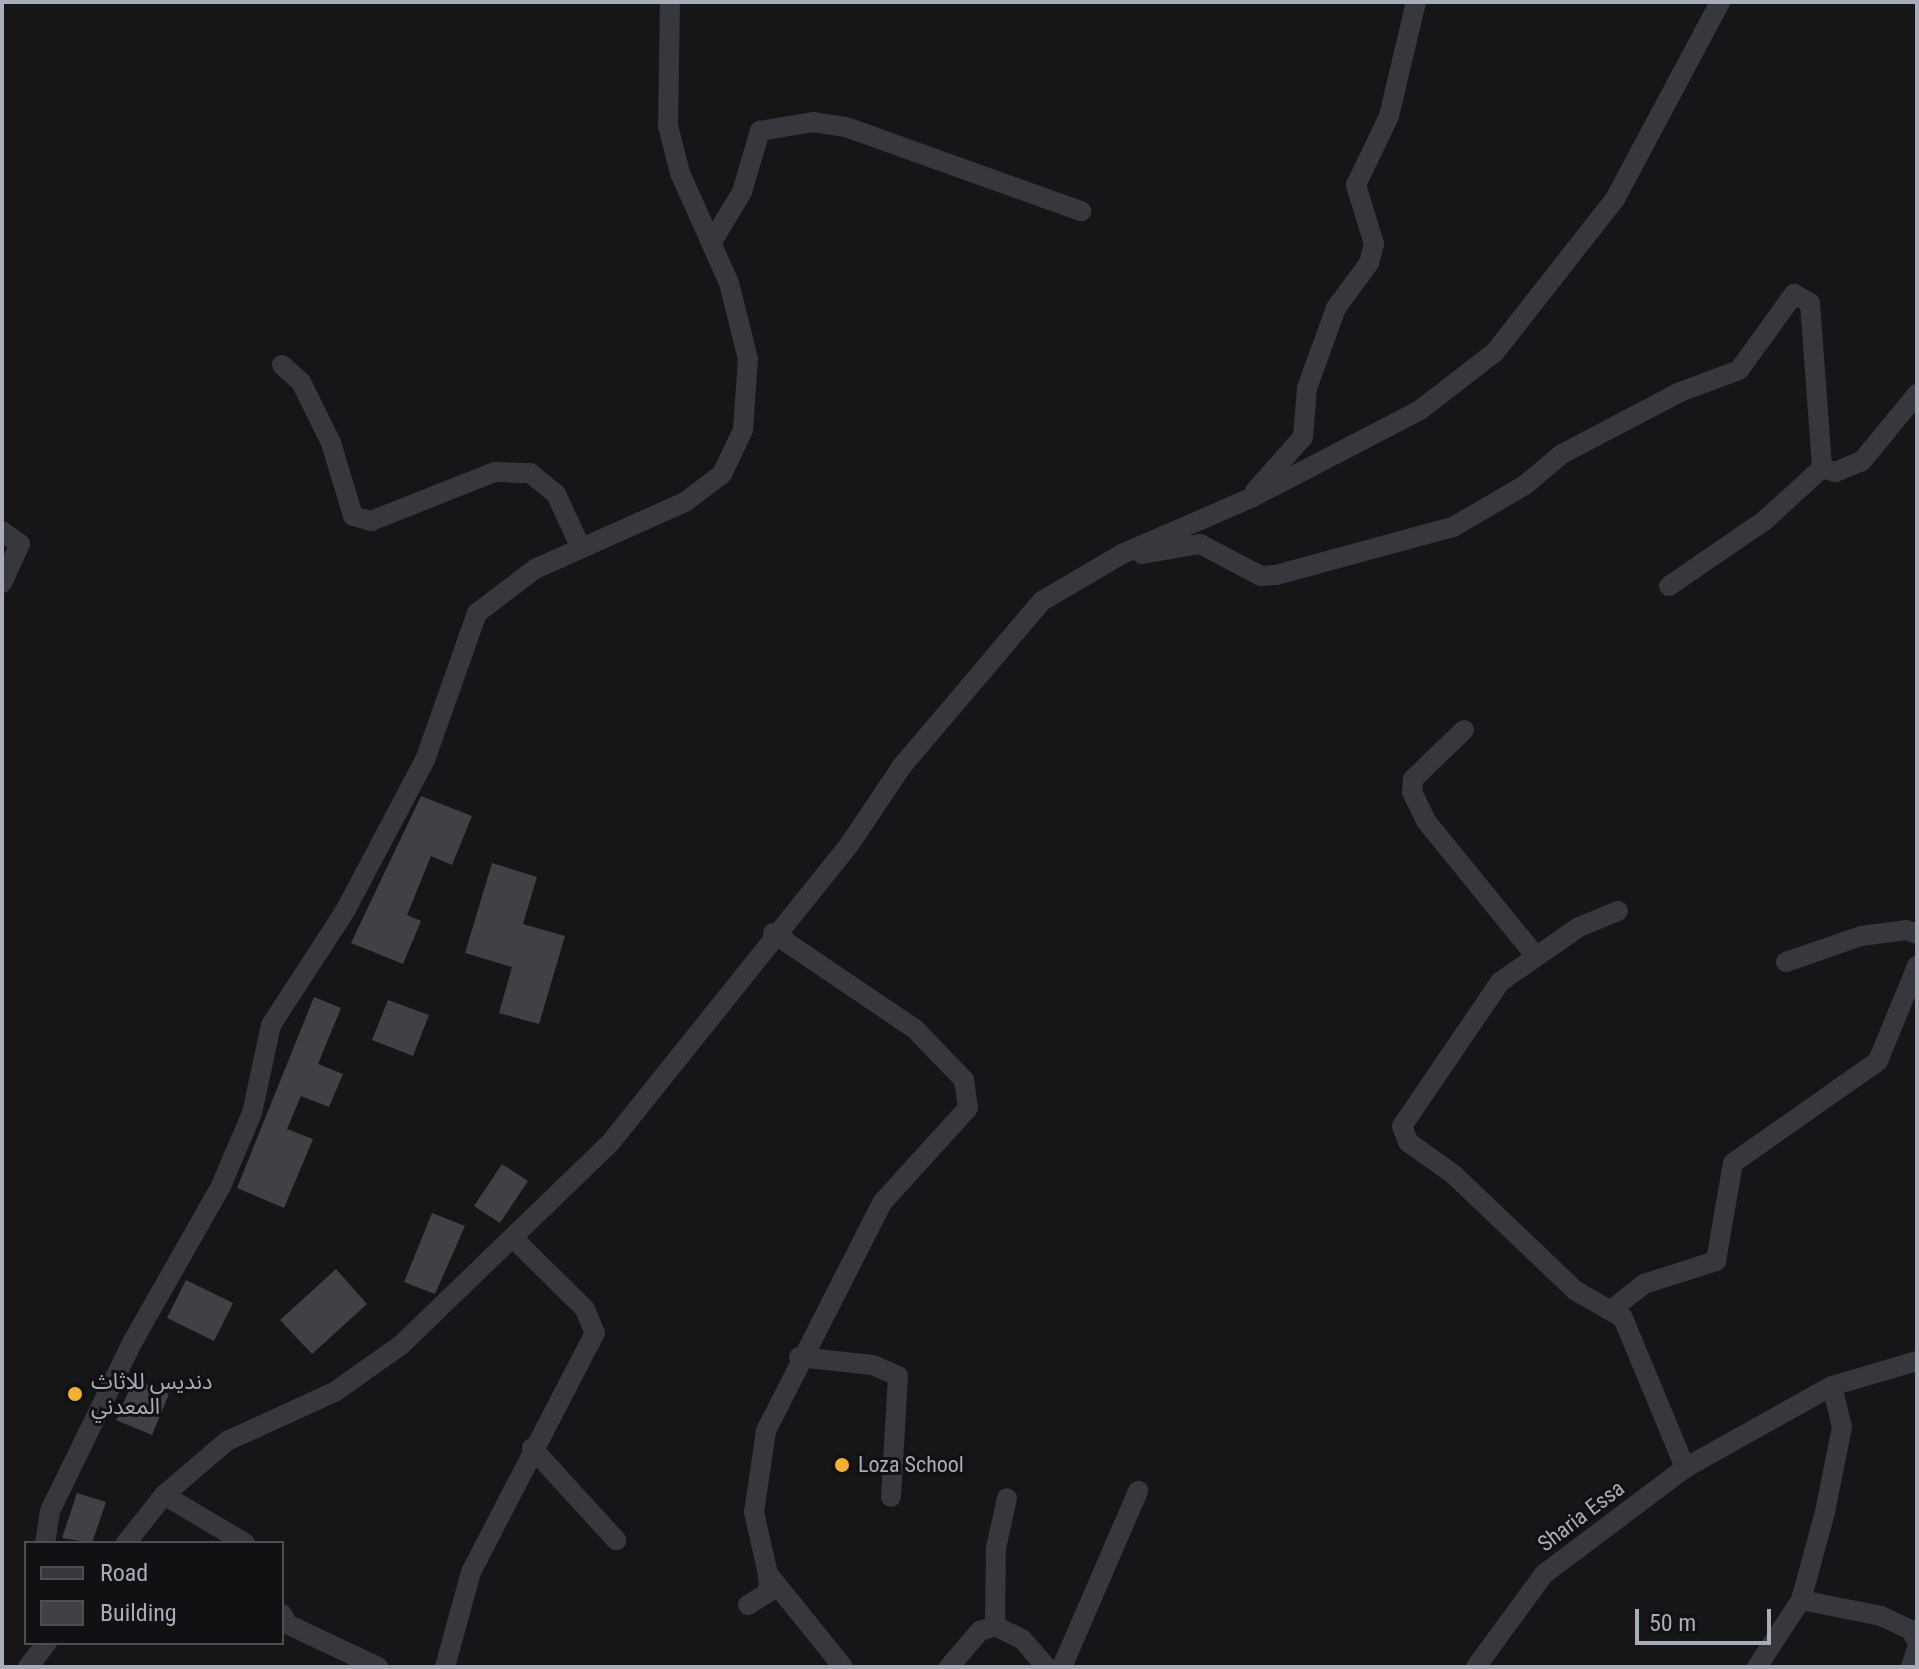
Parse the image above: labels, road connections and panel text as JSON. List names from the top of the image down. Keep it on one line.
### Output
{"streets":{"street":["Sharia Essa"]},"places":["دنديس للاثاث المعدني","Loza School"],"legend":["Road","Building"],"scale_bar":"50 m"}
